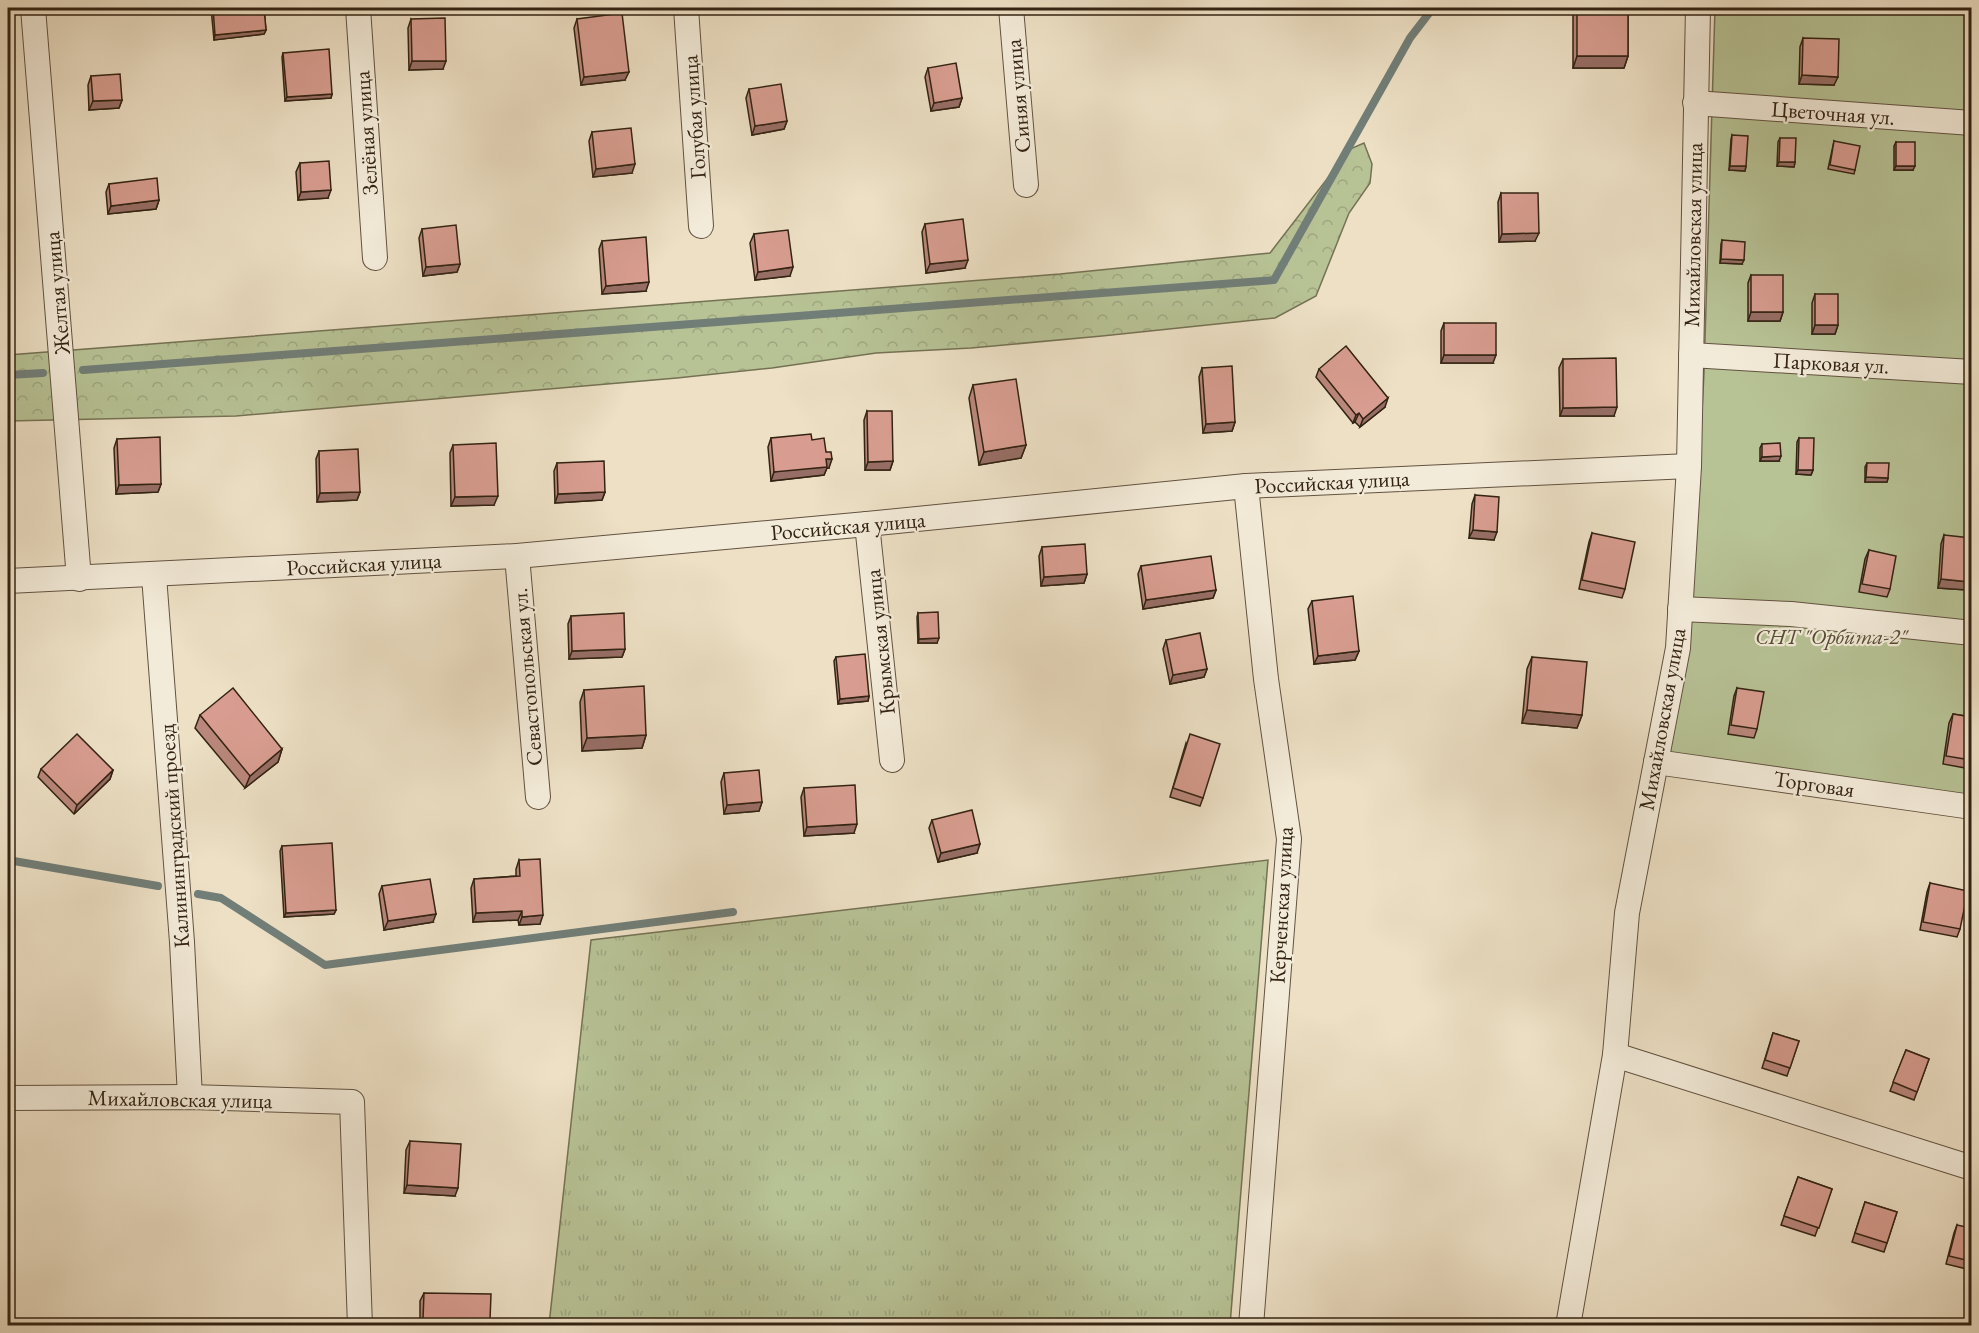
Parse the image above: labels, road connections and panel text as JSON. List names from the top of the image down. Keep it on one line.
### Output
{"streets":{"street":["Синяя улица","Цветочная ул.","Голубая улица","Зелёная улица","Михайловская улица","Желтая улица","Парковая ул.","Российская улица","Крымская улица","Севастопольская ул.","Торговая","Калининградский проезд","Керченская улица"]},"crossings":[["Цветочная ул.","Михайловская улица"],["Михайловская улица","Парковая ул."],["Михайловская улица","Российская улица"],["Михайловская улица","Торговая"],["Михайловская улица","Калининградский проезд"],["Желтая улица","Российская улица"],["Российская улица","Крымская улица"],["Российская улица","Севастопольская ул."],["Российская улица","Калининградский проезд"],["Российская улица","Керченская улица"]],"parks":["СНТ \"Орбита-2\""]}
